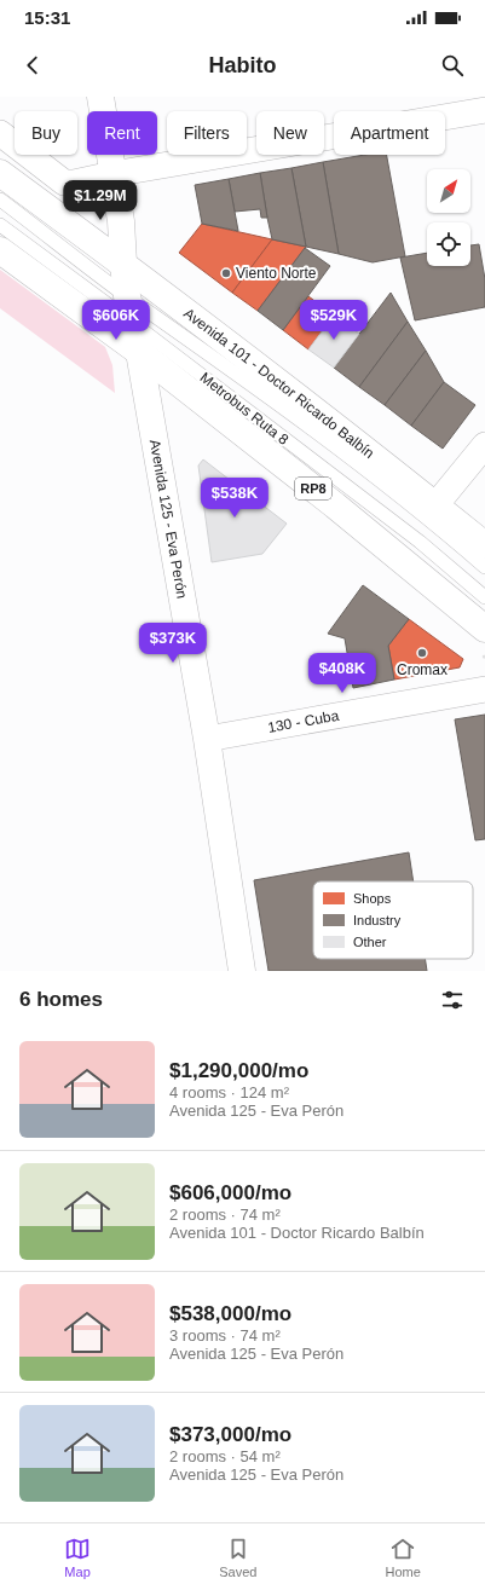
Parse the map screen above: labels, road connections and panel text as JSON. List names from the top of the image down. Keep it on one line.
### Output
{"streets":{"main road":["Avenida 101 - Doctor Ricardo Balbín","RP8","Avenida 125 - Eva Perón"],"street":["130 - Cuba"],"lane":["Metrobus Ruta 8"]},"crossings":[["Avenida 101 - Doctor Ricardo Balbín","Avenida 125 - Eva Perón"],["Metrobus Ruta 8","Avenida 125 - Eva Perón"],["RP8","Avenida 125 - Eva Perón"],["Avenida 125 - Eva Perón","130 - Cuba"]],"places":["Viento Norte","Cromax"],"legend":["Shops","Industry","Other"],"north":"top right","page":{"status":"15:31","header":"Habito","chip":["Buy","Rent","Filters","New","Apartment"],"price":["$1.29M","$606K","$529K","$538K","$373K","$408K"],"heading":"6 homes","list":[{"name":"$1,290,000/mo","note":"4 rooms · 124 m² · Avenida 125 - Eva Perón"},{"name":"$606,000/mo","note":"2 rooms · 74 m² · Avenida 101 - Doctor Ricardo Balbín"},{"name":"$538,000/mo","note":"3 rooms · 74 m² · Avenida 125 - Eva Perón"},{"name":"$373,000/mo","note":"2 rooms · 54 m² · Avenida 125 - Eva Perón"}],"tabs":["Map","Saved","Home"]}}
